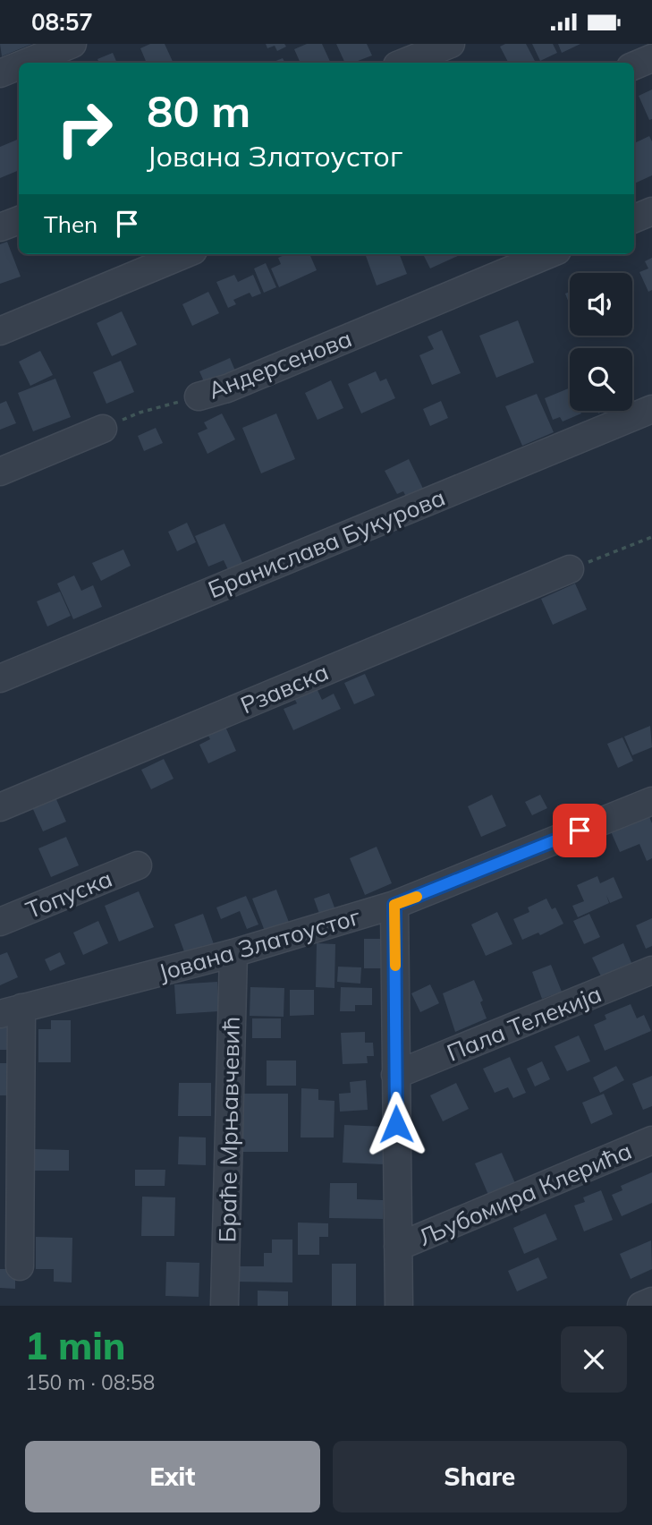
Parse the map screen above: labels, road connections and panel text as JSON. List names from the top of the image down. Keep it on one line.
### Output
{"streets":{"street":["Андерсенова","Бранислава Букурова","Рзавска","Топуска","Јована Златоустог","Пала Телекија","Браће Мрњавчевић","Љубомира Клерића"]},"crossings":[["Јована Златоустог","Браће Мрњавчевић"]],"page":{"status":"08:57","turn":["80 m","Јована Златоустог"],"then":"Then","heading":["1 min","150 m · 08:58"],"buttons":["Exit","Share"]}}
